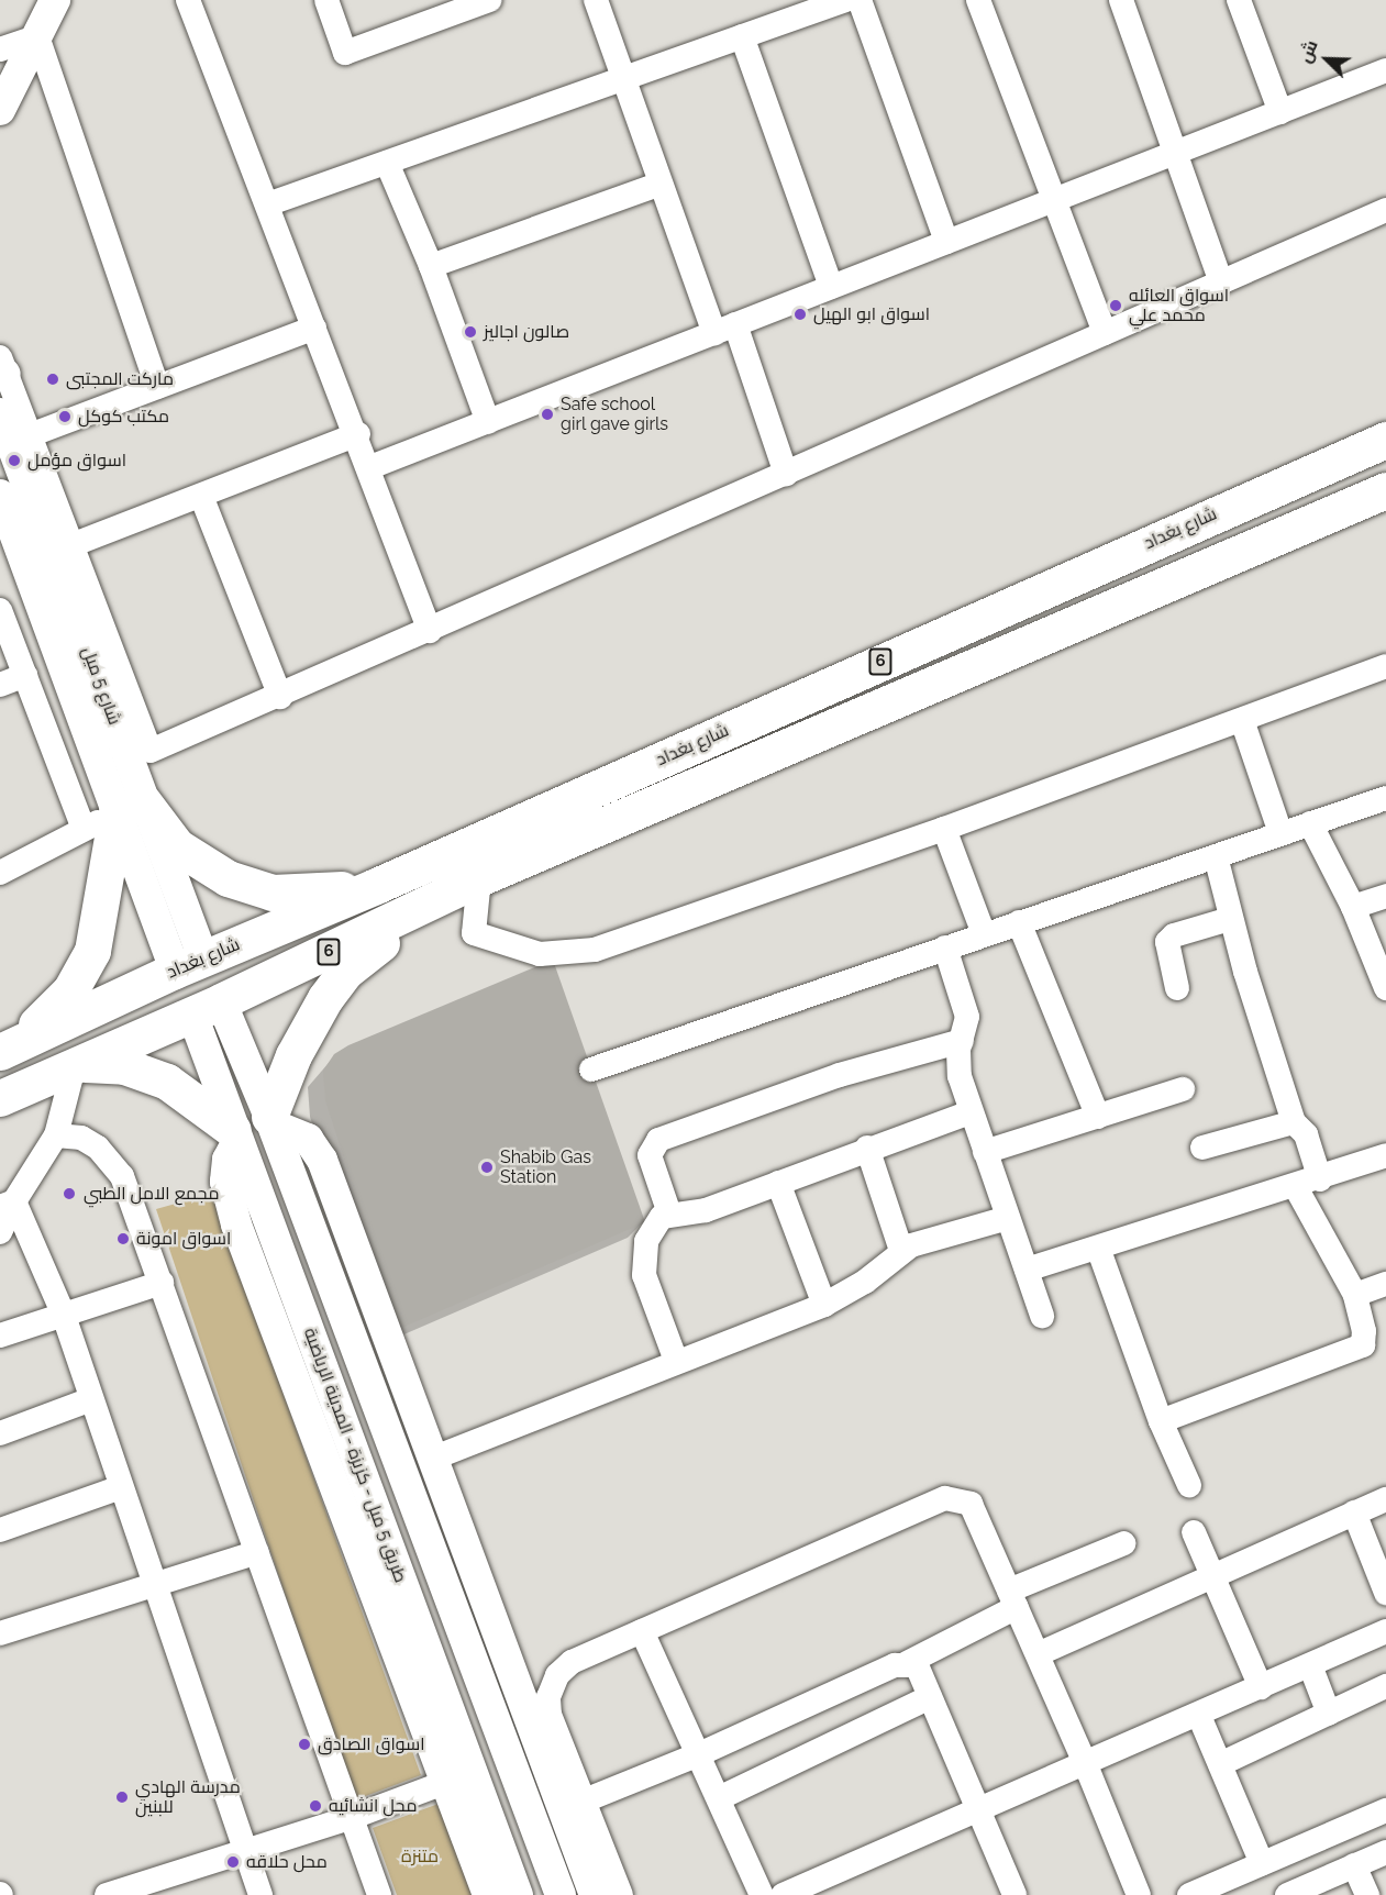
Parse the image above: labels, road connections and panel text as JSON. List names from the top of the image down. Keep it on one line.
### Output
{"streets":{"highway":["شارع بغداد","6"],"main road":["شارع 5 ميل","طريق 5 ميل - كزيزة - المدينة الرياضية"]},"crossings":[["شارع بغداد","شارع 5 ميل"],["6","طريق 5 ميل - كزيزة - المدينة الرياضية"]],"parks":["متنزة"],"places":["اسواق العائله محمد علي","اسواق ابو الهيل","صالون اجاليز","ماركت المجتبى","Safe school girl gave girls","مكتب كوكل","اسواق مؤمل","Shabib Gas Station","مجمع الامل الطبي","اسواق امونة","اسواق الصادق","مدرسة الهادي للبنين","محل انشائيه","محل حلاقه"],"north":"top left"}
